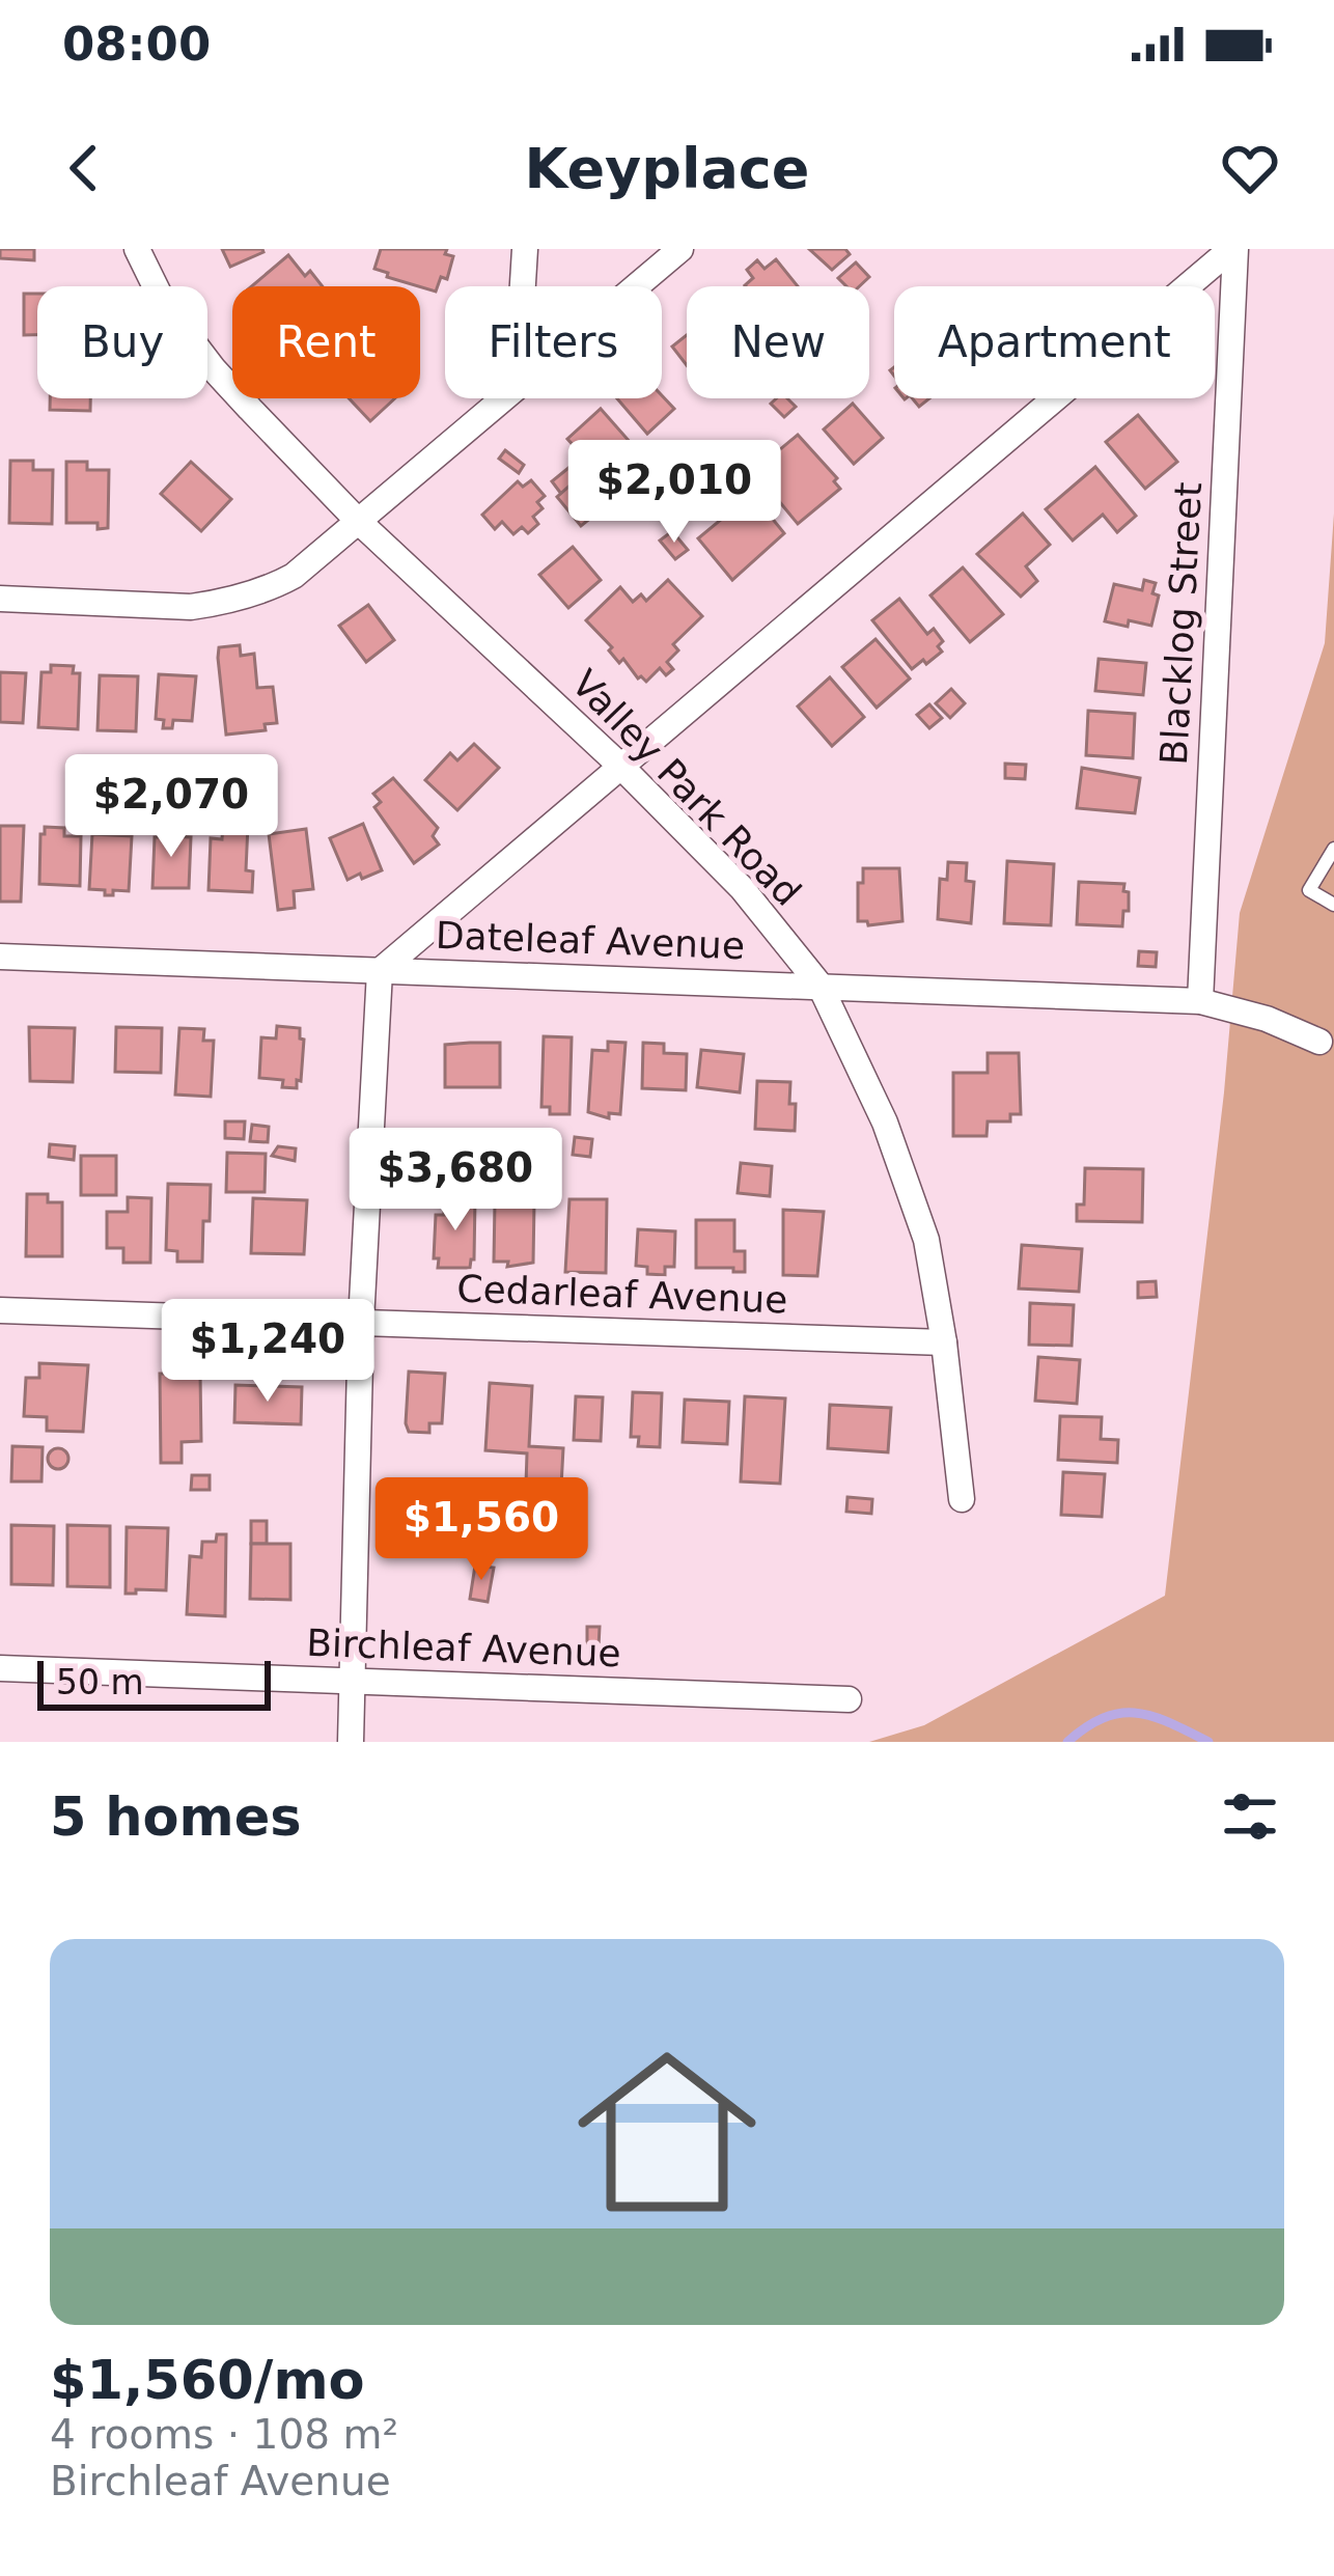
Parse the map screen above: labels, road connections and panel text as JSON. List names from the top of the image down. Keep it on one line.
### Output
{"streets":{"street":["Blacklog Street","Valley Park Road","Dateleaf Avenue","Cedarleaf Avenue","Birchleaf Avenue"]},"crossings":[["Blacklog Street","Dateleaf Avenue"],["Valley Park Road","Dateleaf Avenue"],["Valley Park Road","Cedarleaf Avenue"]],"scale_bar":"50 m","page":{"status":"08:00","header":"Keyplace","chip":["Buy","Rent","Filters","New","Apartment"],"price":["$2,010","$2,070","$3,680","$1,240","$1,560"],"scale":"50 m","heading":"5 homes","list":[{"name":"$1,560/mo","note":"4 rooms · 108 m² · Birchleaf Avenue"}]}}
